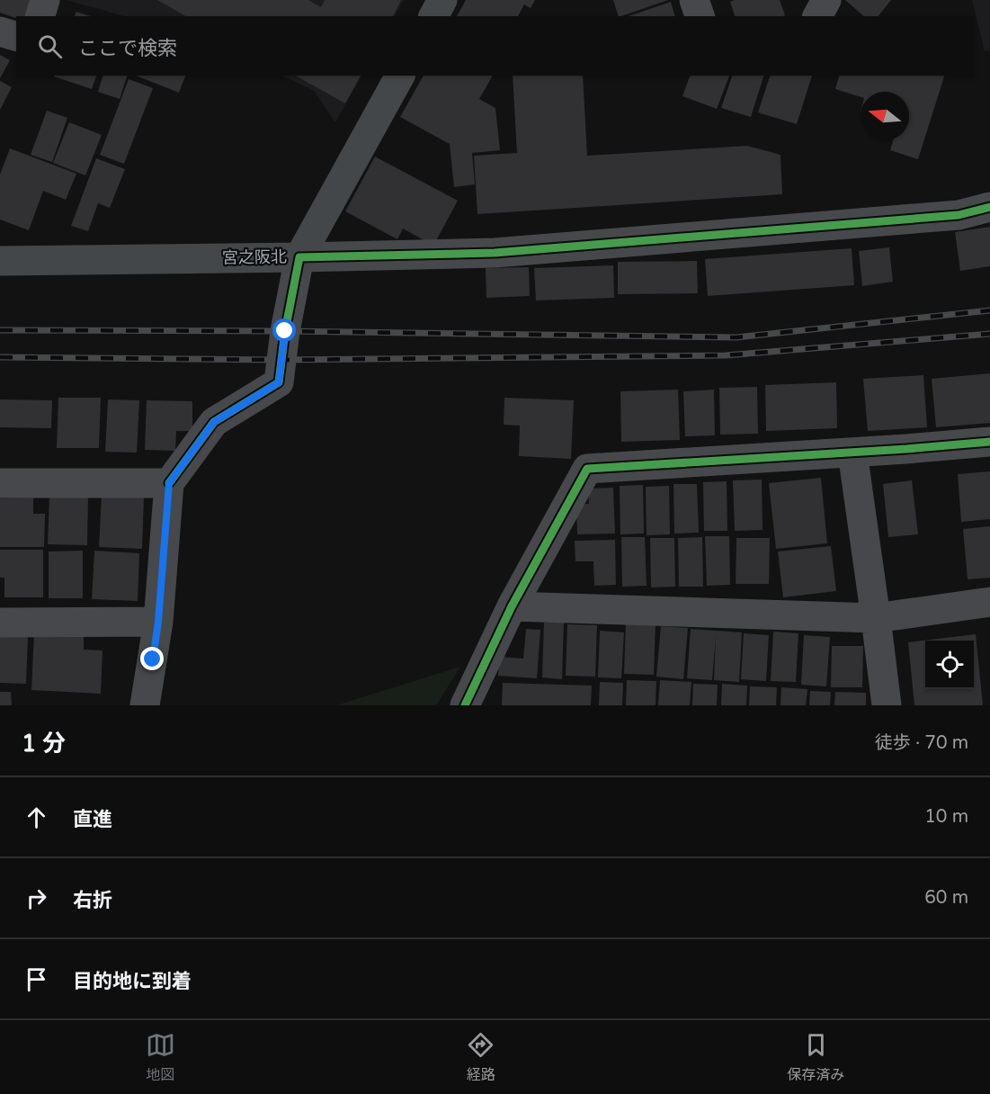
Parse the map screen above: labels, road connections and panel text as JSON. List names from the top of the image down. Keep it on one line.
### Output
{"streets":{"street":["宮之阪北"]},"north":"left","page":{"search":"ここで検索","heading":["1 分","徒歩 · 70 m"],"list":[["直進","10 m"],["右折","60 m"],"目的地に到着"],"nav":["地図","経路","保存済み"]}}
